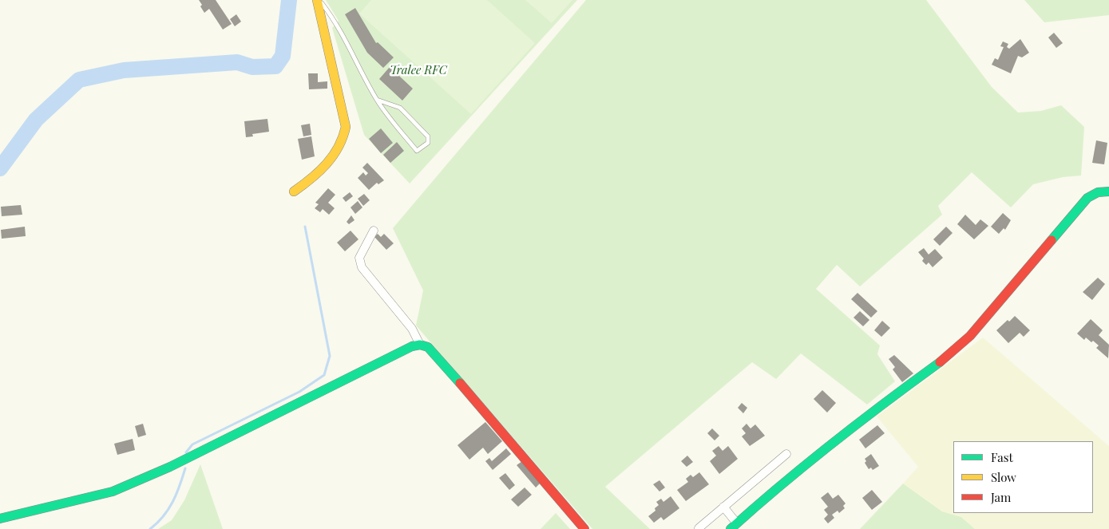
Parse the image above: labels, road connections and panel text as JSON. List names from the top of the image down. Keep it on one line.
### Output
{"parks":["Tralee RFC"],"legend":["Fast","Slow","Jam"]}
